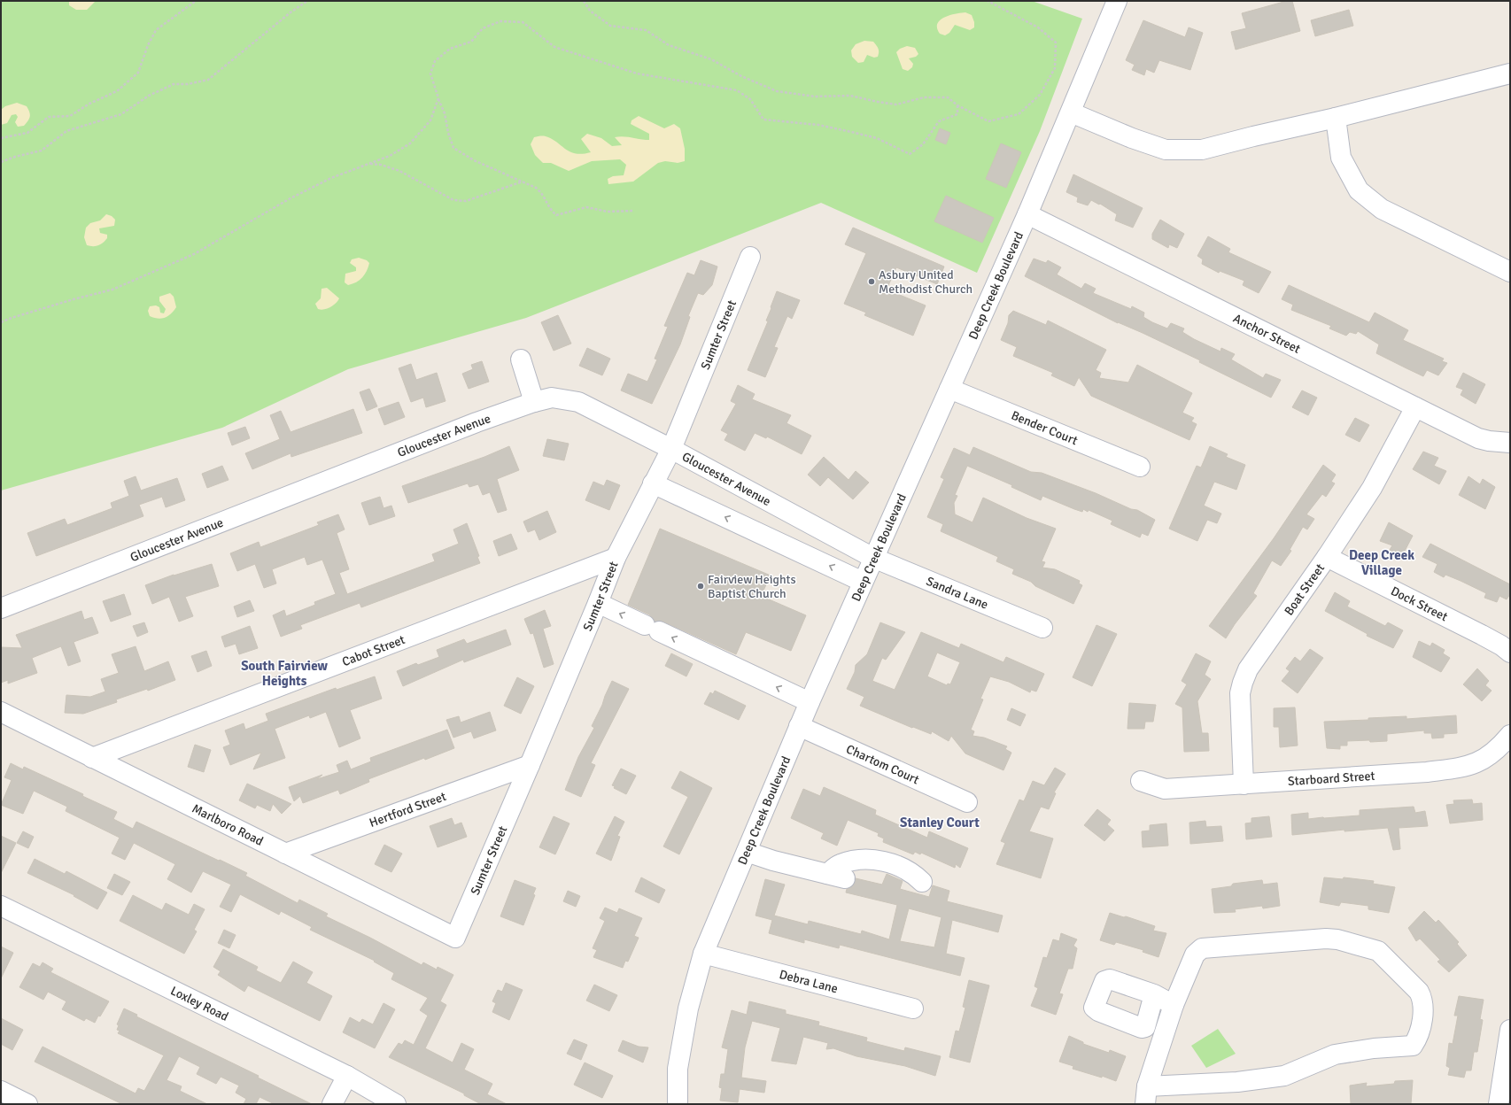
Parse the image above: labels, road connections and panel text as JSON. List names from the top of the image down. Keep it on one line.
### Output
{"streets":{"street":["Deep Creek Boulevard","Anchor Street","Sumter Street","Bender Court","Gloucester Avenue","Boat Street","Sandra Lane","Dock Street","Cabot Street","Chartom Court","Starboard Street","Hertford Street","Marlboro Road","Debra Lane","Loxley Road"]},"crossings":[["Deep Creek Boulevard","Anchor Street"],["Deep Creek Boulevard","Bender Court"],["Deep Creek Boulevard","Gloucester Avenue"],["Deep Creek Boulevard","Sandra Lane"],["Deep Creek Boulevard","Chartom Court"],["Deep Creek Boulevard","Debra Lane"],["Anchor Street","Boat Street"],["Sumter Street","Gloucester Avenue"],["Sumter Street","Cabot Street"],["Sumter Street","Hertford Street"],["Sumter Street","Marlboro Road"],["Gloucester Avenue","Sandra Lane"],["Boat Street","Dock Street"],["Boat Street","Starboard Street"],["Cabot Street","Marlboro Road"],["Hertford Street","Marlboro Road"]],"districts":["Deep Creek Village","South Fairview Heights","Stanley Court"],"places":["Asbury United Methodist Church","Fairview Heights Baptist Church"]}
